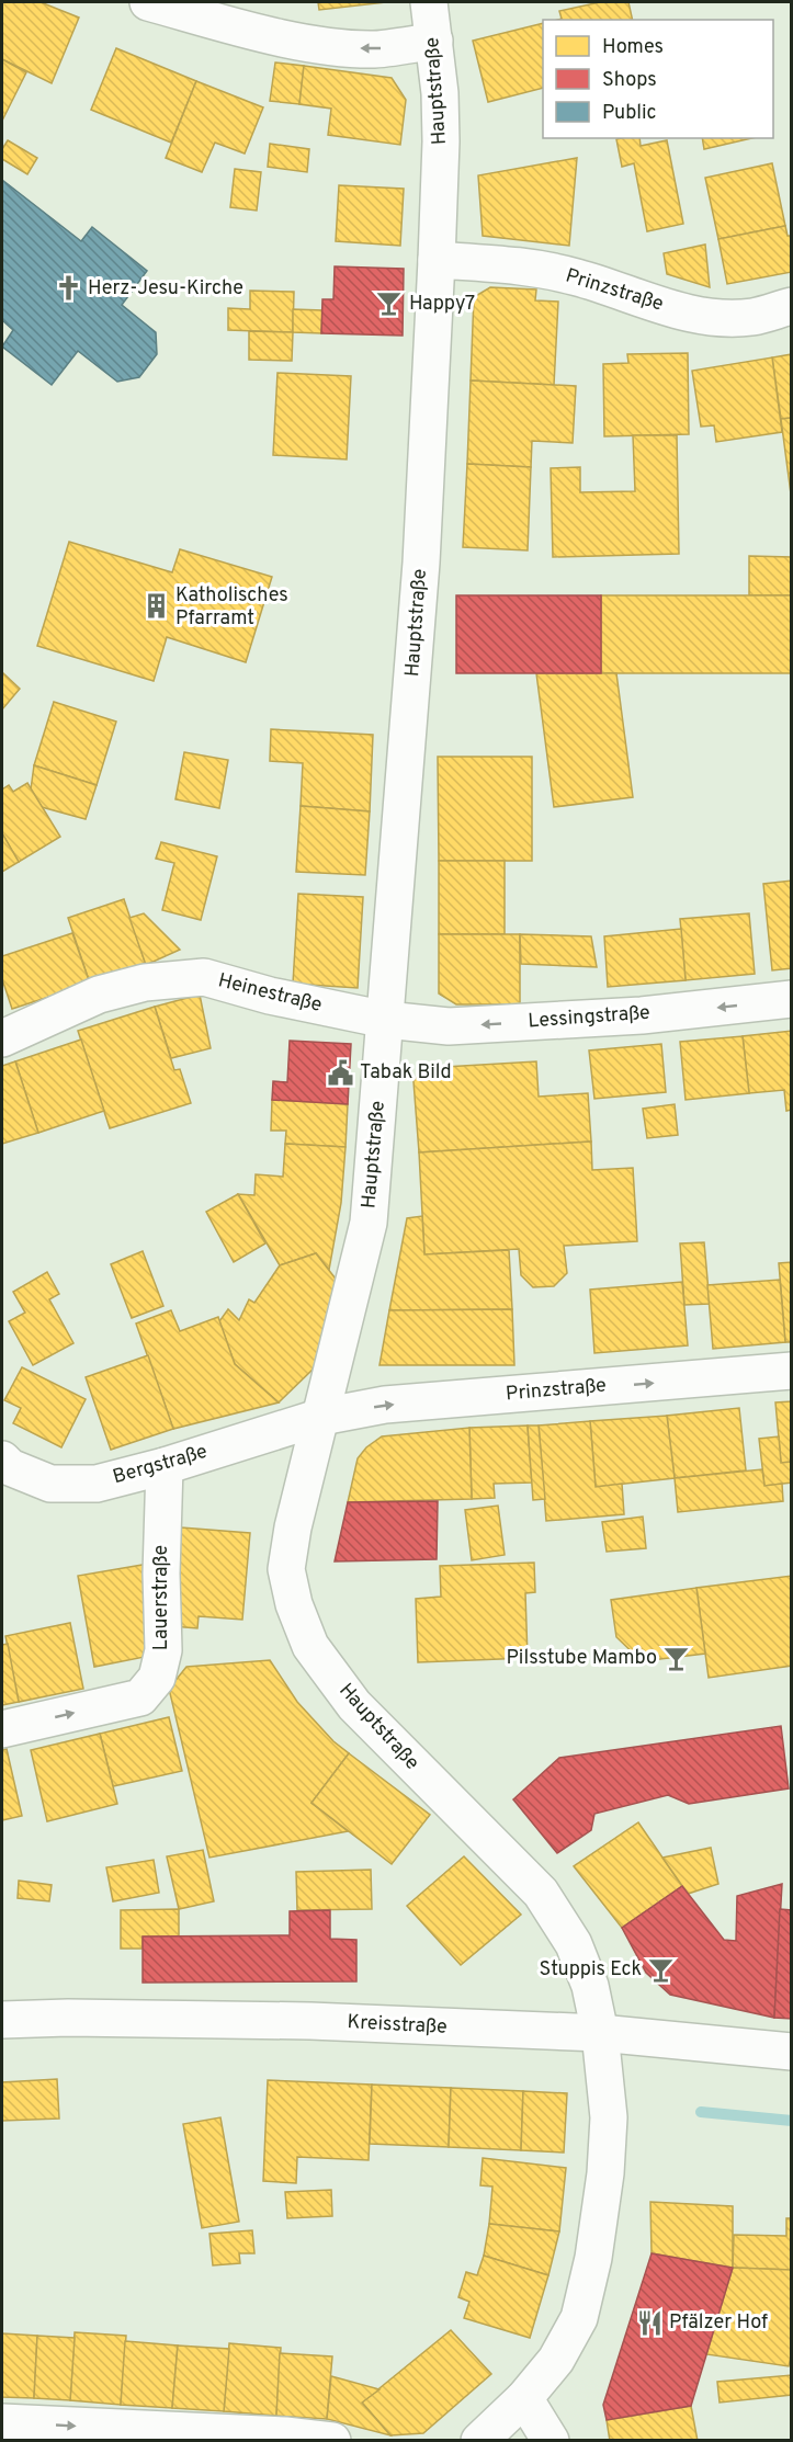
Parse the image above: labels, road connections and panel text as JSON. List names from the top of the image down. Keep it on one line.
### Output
{"streets":{"street":["Hauptstraße","Prinzstraße","Heinestraße","Lessingstraße","Bergstraße","Lauerstraße","Kreisstraße"]},"crossings":[["Hauptstraße","Prinzstraße"],["Hauptstraße","Heinestraße"],["Hauptstraße","Lessingstraße"],["Hauptstraße","Bergstraße"],["Hauptstraße","Kreisstraße"],["Prinzstraße","Bergstraße"],["Heinestraße","Lessingstraße"],["Bergstraße","Lauerstraße"]],"one_way":["Prinzstraße","Lessingstraße","Lauerstraße"],"places":{"church":["Herz-Jesu-Kirche"],"bar":["Happy7","Pilsstube Mambo","Stuppis Eck"],"building":["Katholisches Pfarramt"],"public building":["Tabak Bild"],"restaurant":["Pfälzer Hof"]},"legend":["Homes","Shops","Public"]}
